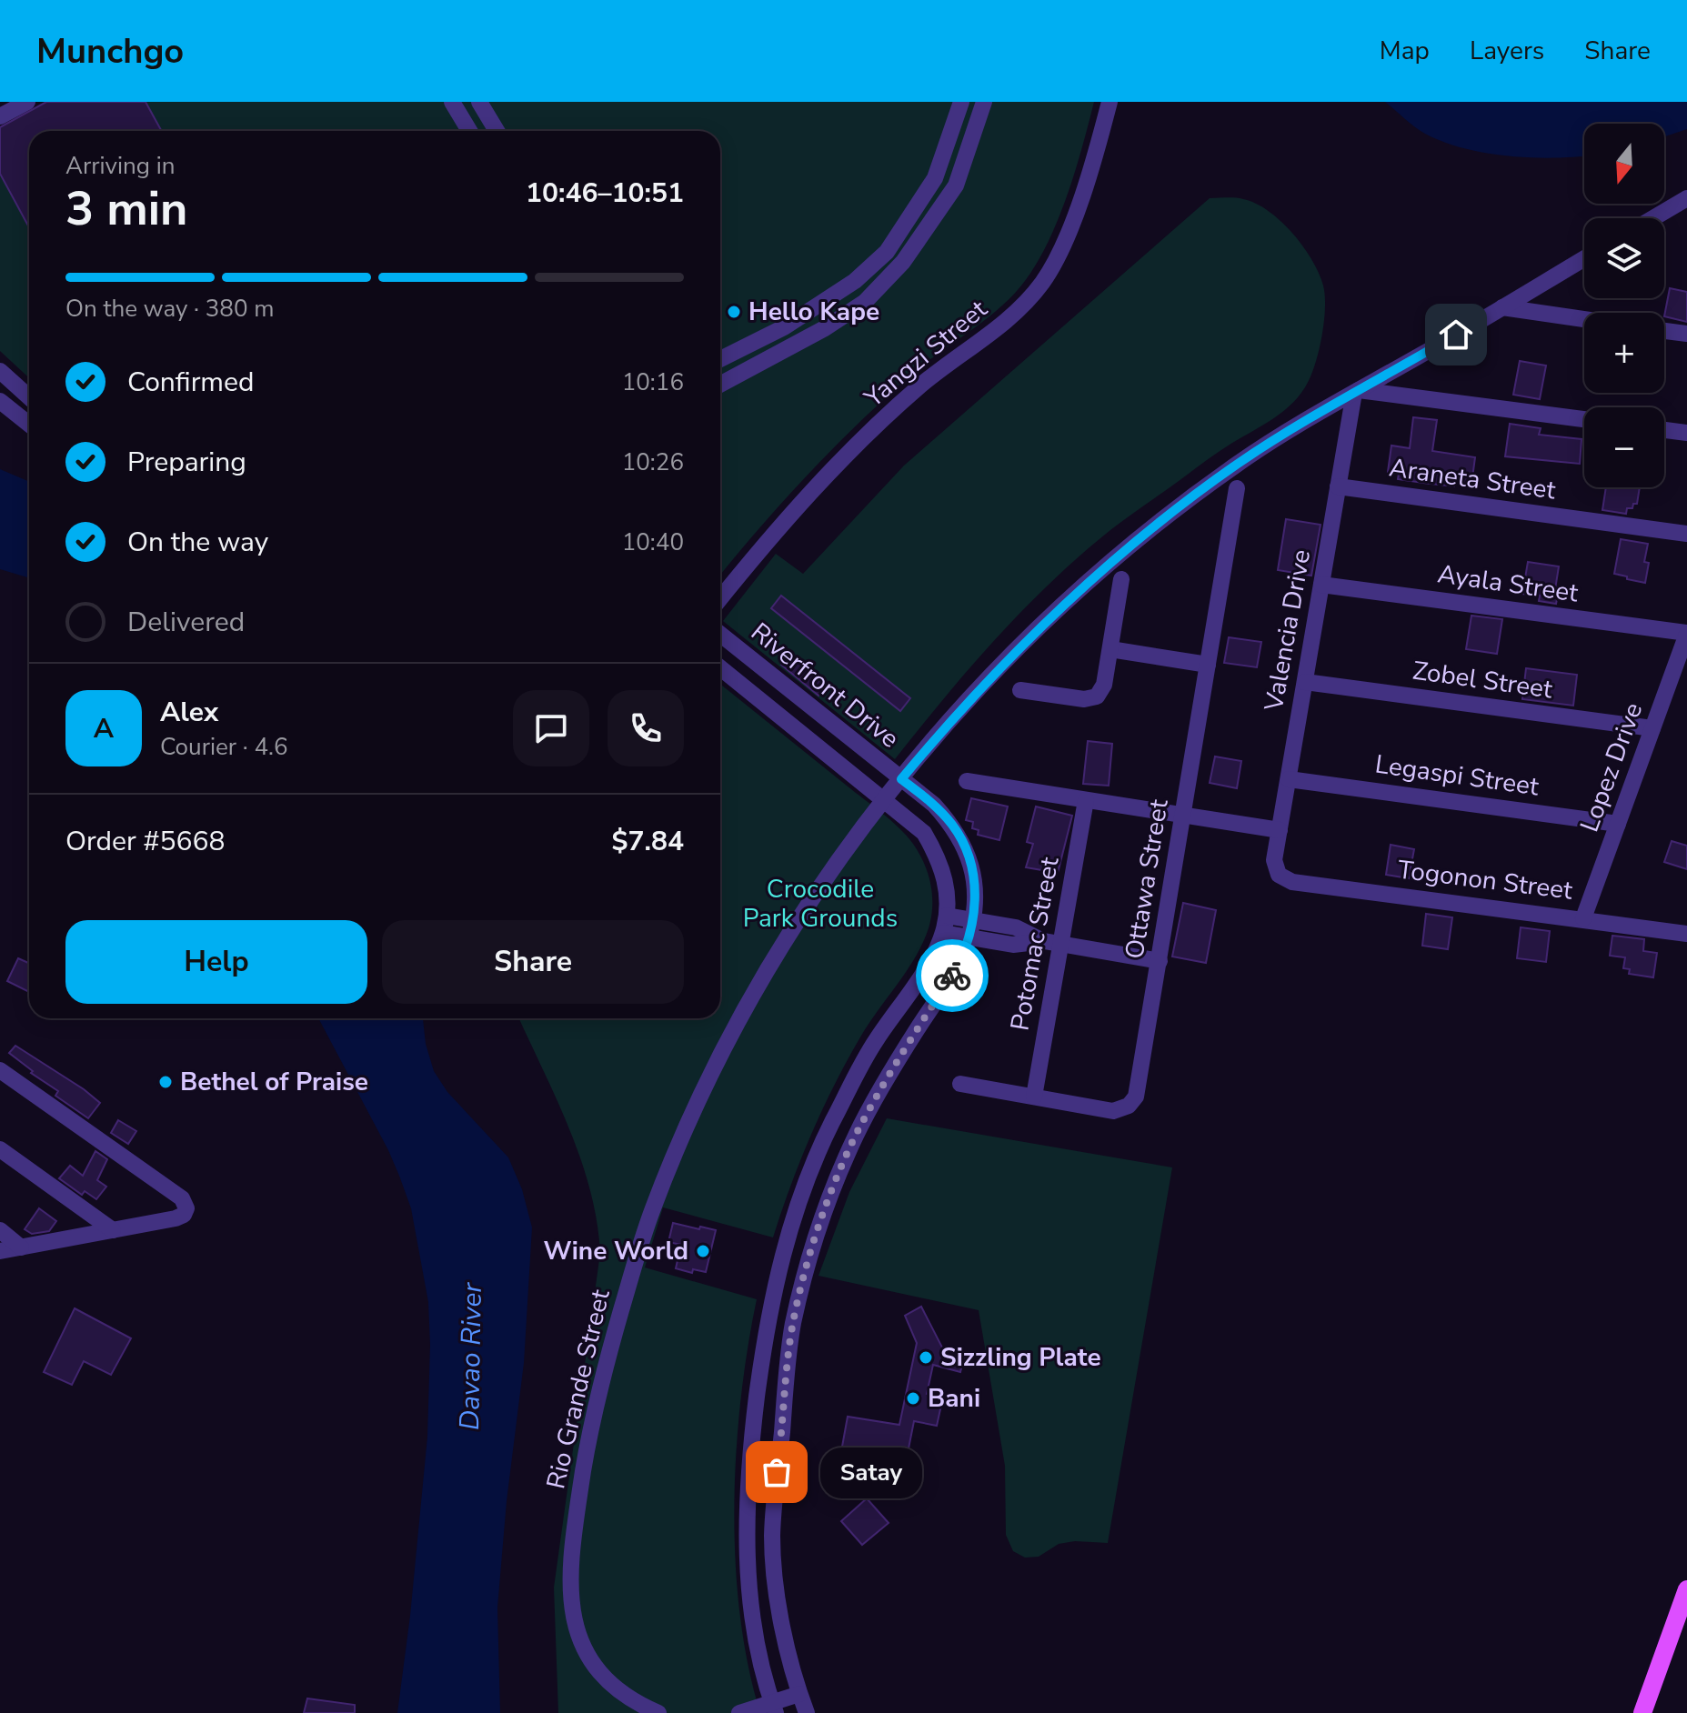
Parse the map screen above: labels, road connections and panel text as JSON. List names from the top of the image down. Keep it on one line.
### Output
{"streets":{"street":["Yangzi Street","Araneta Street","Ayala Street","Valencia Drive","Zobel Street","Riverfront Drive","Lopez Drive","Legaspi Street","Ottawa Street","Togonon Street","Potomac Street","Rio Grande Street"]},"crossings":[["Araneta Street","Valencia Drive"],["Ayala Street","Valencia Drive"],["Ayala Street","Lopez Drive"],["Valencia Drive","Zobel Street"],["Valencia Drive","Legaspi Street"],["Valencia Drive","Togonon Street"],["Valencia Drive","Rio Grande Street"],["Zobel Street","Lopez Drive"],["Riverfront Drive","Rio Grande Street"],["Lopez Drive","Legaspi Street"],["Lopez Drive","Togonon Street"],["Ottawa Street","Potomac Street"]],"water":["Davao River"],"parks":["Crocodile Park Grounds"],"places":["Hello Kape","Bethel of Praise","Wine World","Sizzling Plate","Bani","Satay"],"north":"bottom","page":{"header":"Munchgo","nav":["Map","Layers","Share"],"map_buttons":["+","−"],"heading":["3 min","Arriving in","10:46–10:51"],"panel":["Alex","Courier · 4.6","Order #5668","$7.84"],"bar":"On the way · 380 m","list":[["Confirmed","10:16"],["Preparing","10:26"],["On the way","10:40"],"Delivered"],"round":"A","buttons":["Help","Share"],"bubble":"Satay"}}
